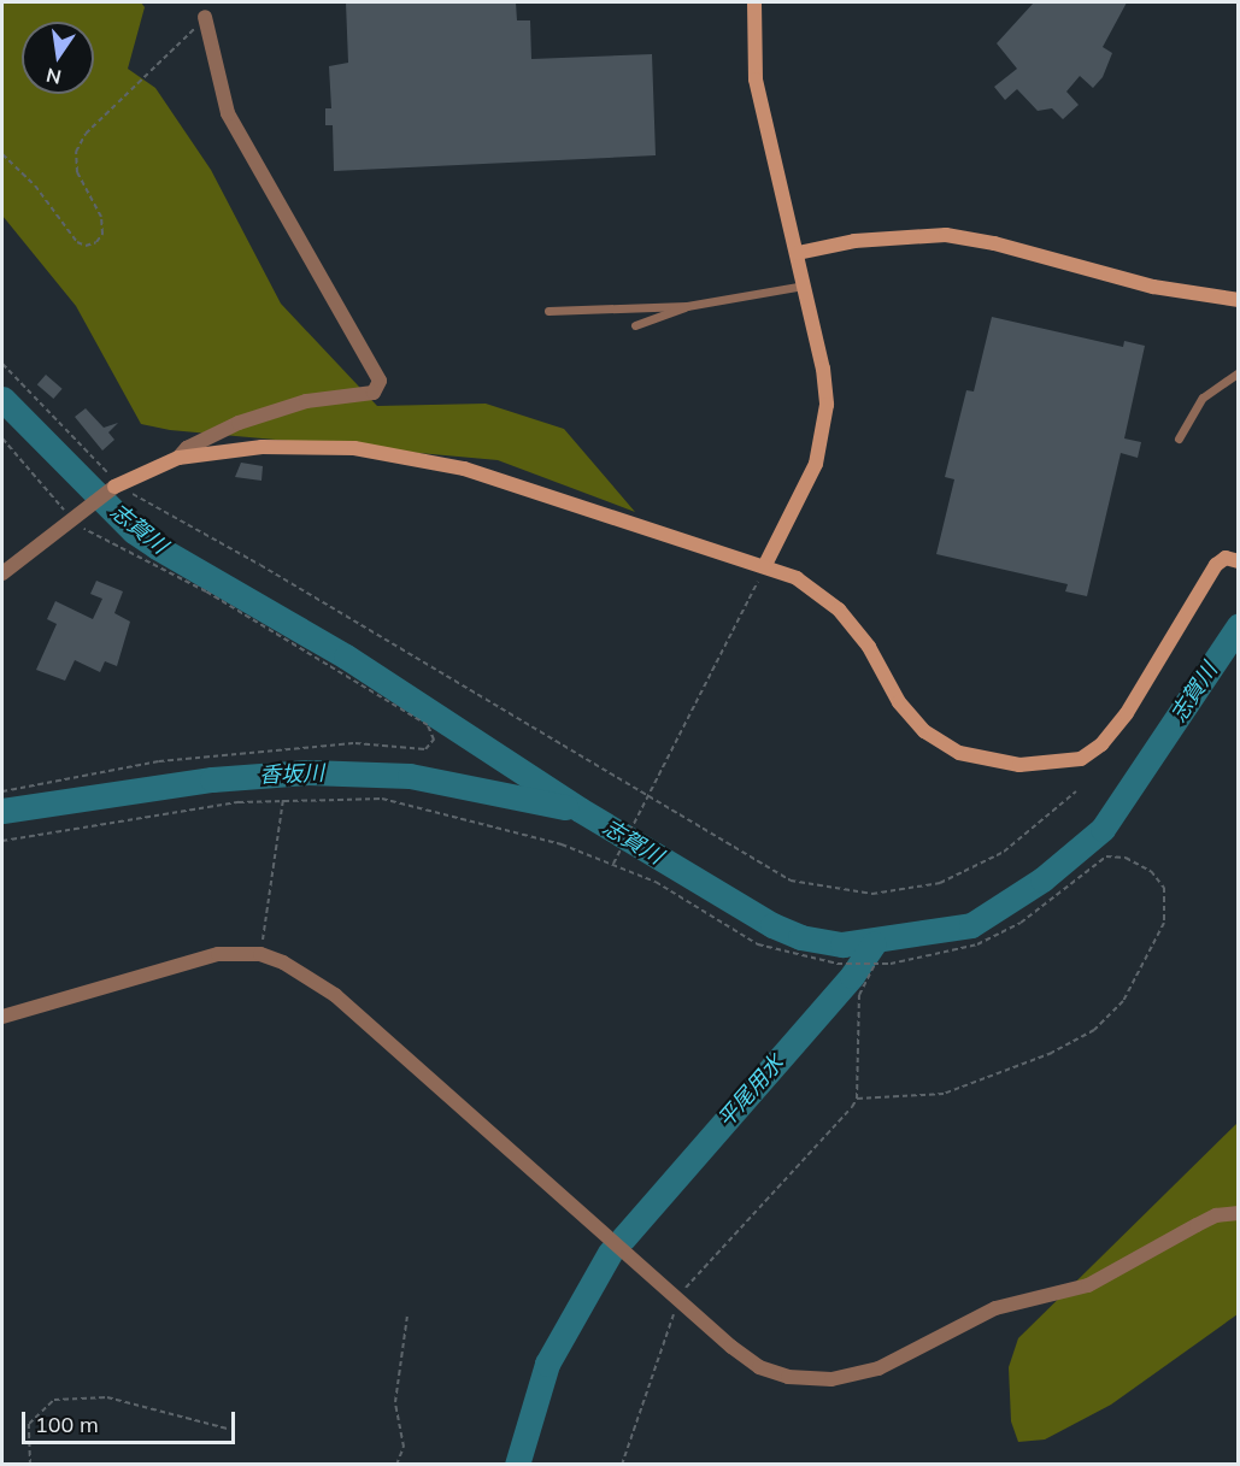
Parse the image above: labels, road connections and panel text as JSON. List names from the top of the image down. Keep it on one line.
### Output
{"water":["志賀川","香坂川","平尾用水"],"scale_bar":"100 m","north":"bottom"}
